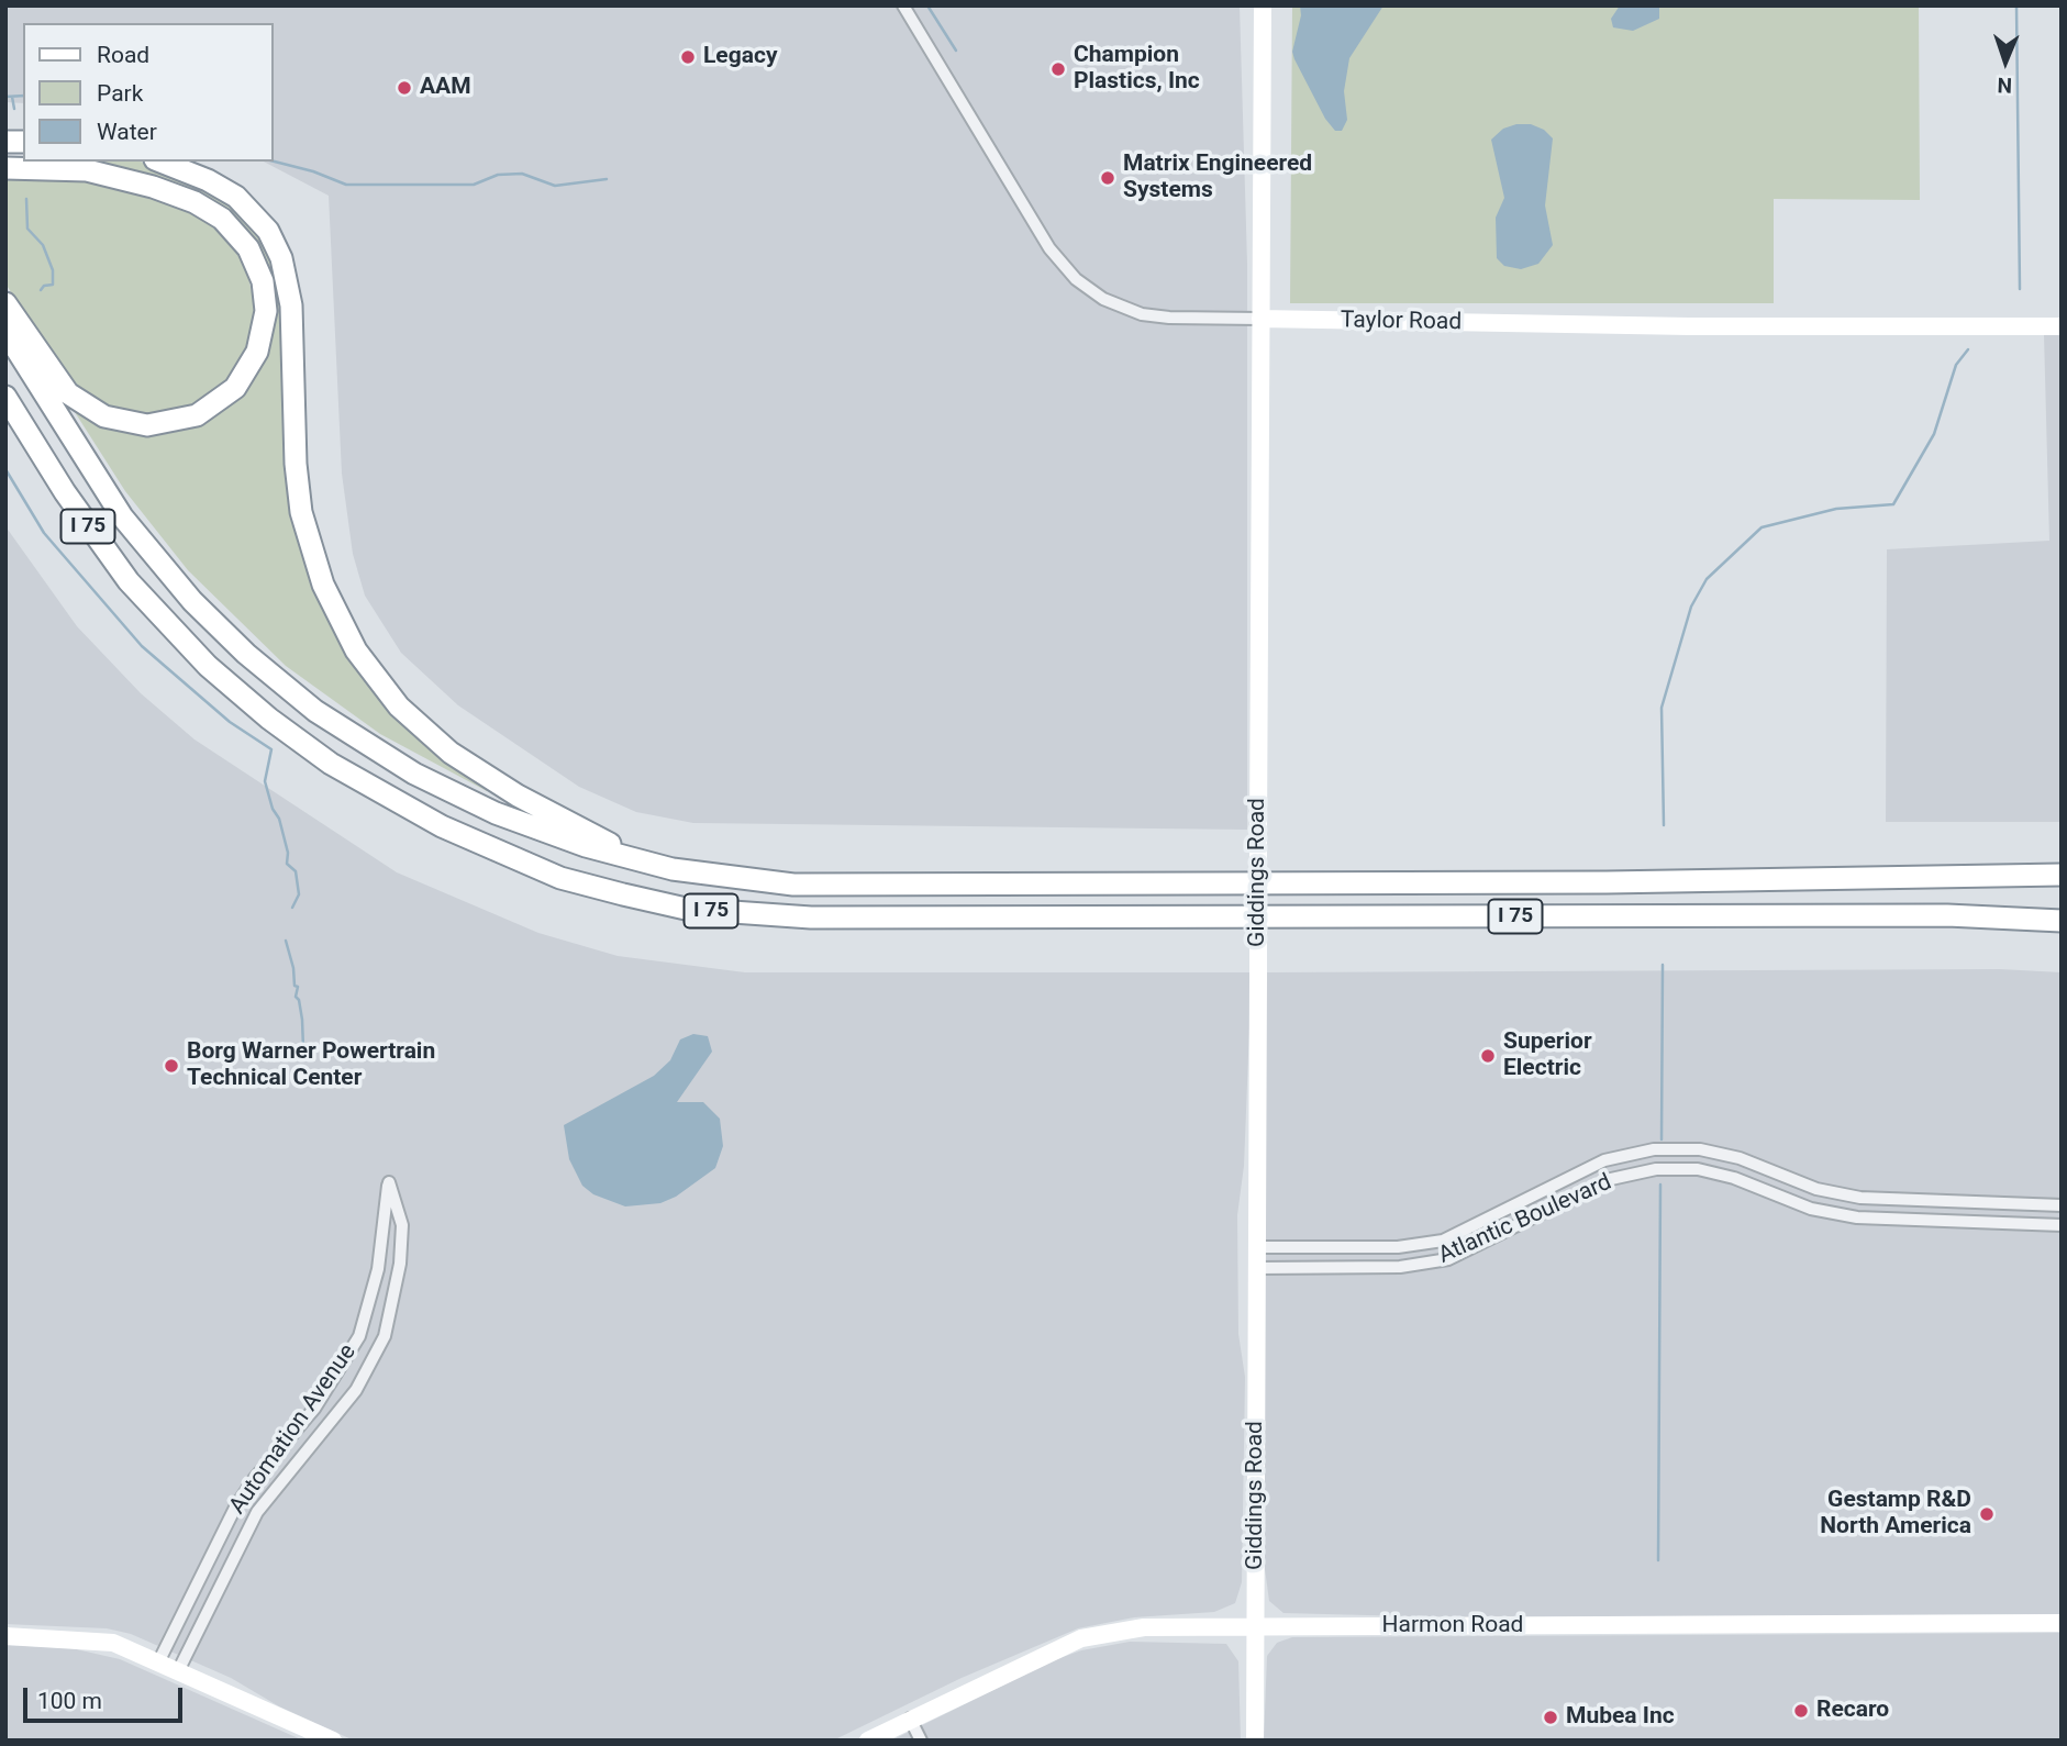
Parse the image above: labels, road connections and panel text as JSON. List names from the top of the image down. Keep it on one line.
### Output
{"streets":{"highway":["I 75"],"street":["Taylor Road","Giddings Road","Atlantic Boulevard","Automation Avenue","Harmon Road"]},"crossings":[["Taylor Road","Giddings Road"],["Giddings Road","Atlantic Boulevard"],["Giddings Road","Harmon Road"]],"places":["Legacy","Champion Plastics, Inc","AAM","Matrix Engineered Systems","Superior Electric","Borg Warner Powertrain Technical Center","Gestamp R&D North America","Recaro","Mubea Inc"],"legend":["Road","Park","Water"],"scale_bar":"100 m","north":"bottom"}
